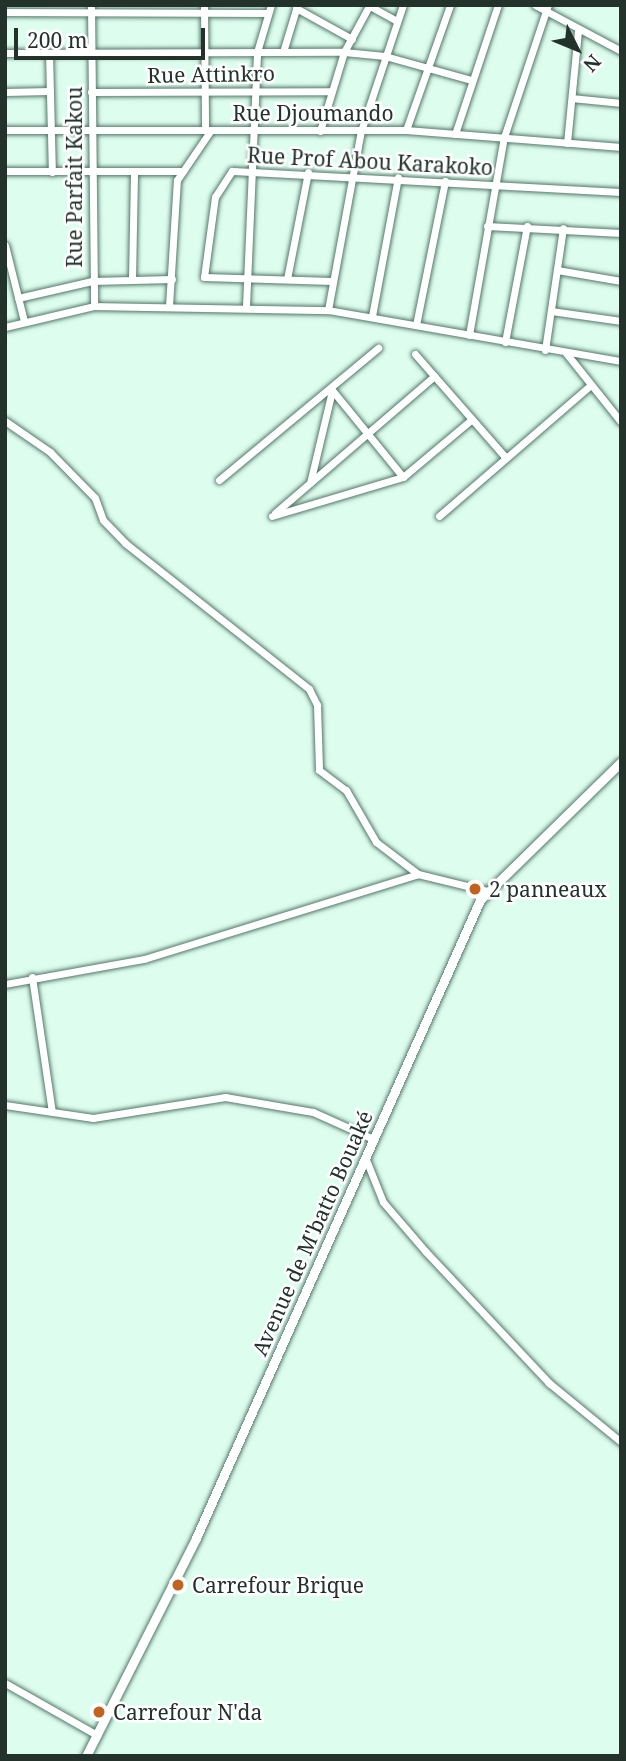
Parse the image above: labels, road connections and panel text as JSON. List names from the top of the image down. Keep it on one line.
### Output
{"streets":{"street":["Rue Attinkro","Rue Djoumando","Rue Prof Abou Karakoko","Rue Parfait Kakou","Avenue de M'batto Bouaké"]},"crossings":[["Rue Attinkro","Rue Parfait Kakou"],["Rue Djoumando","Rue Parfait Kakou"]],"places":["2 panneaux","Carrefour Brique","Carrefour N'da"],"scale_bar":"200 m","north":"bottom right"}
